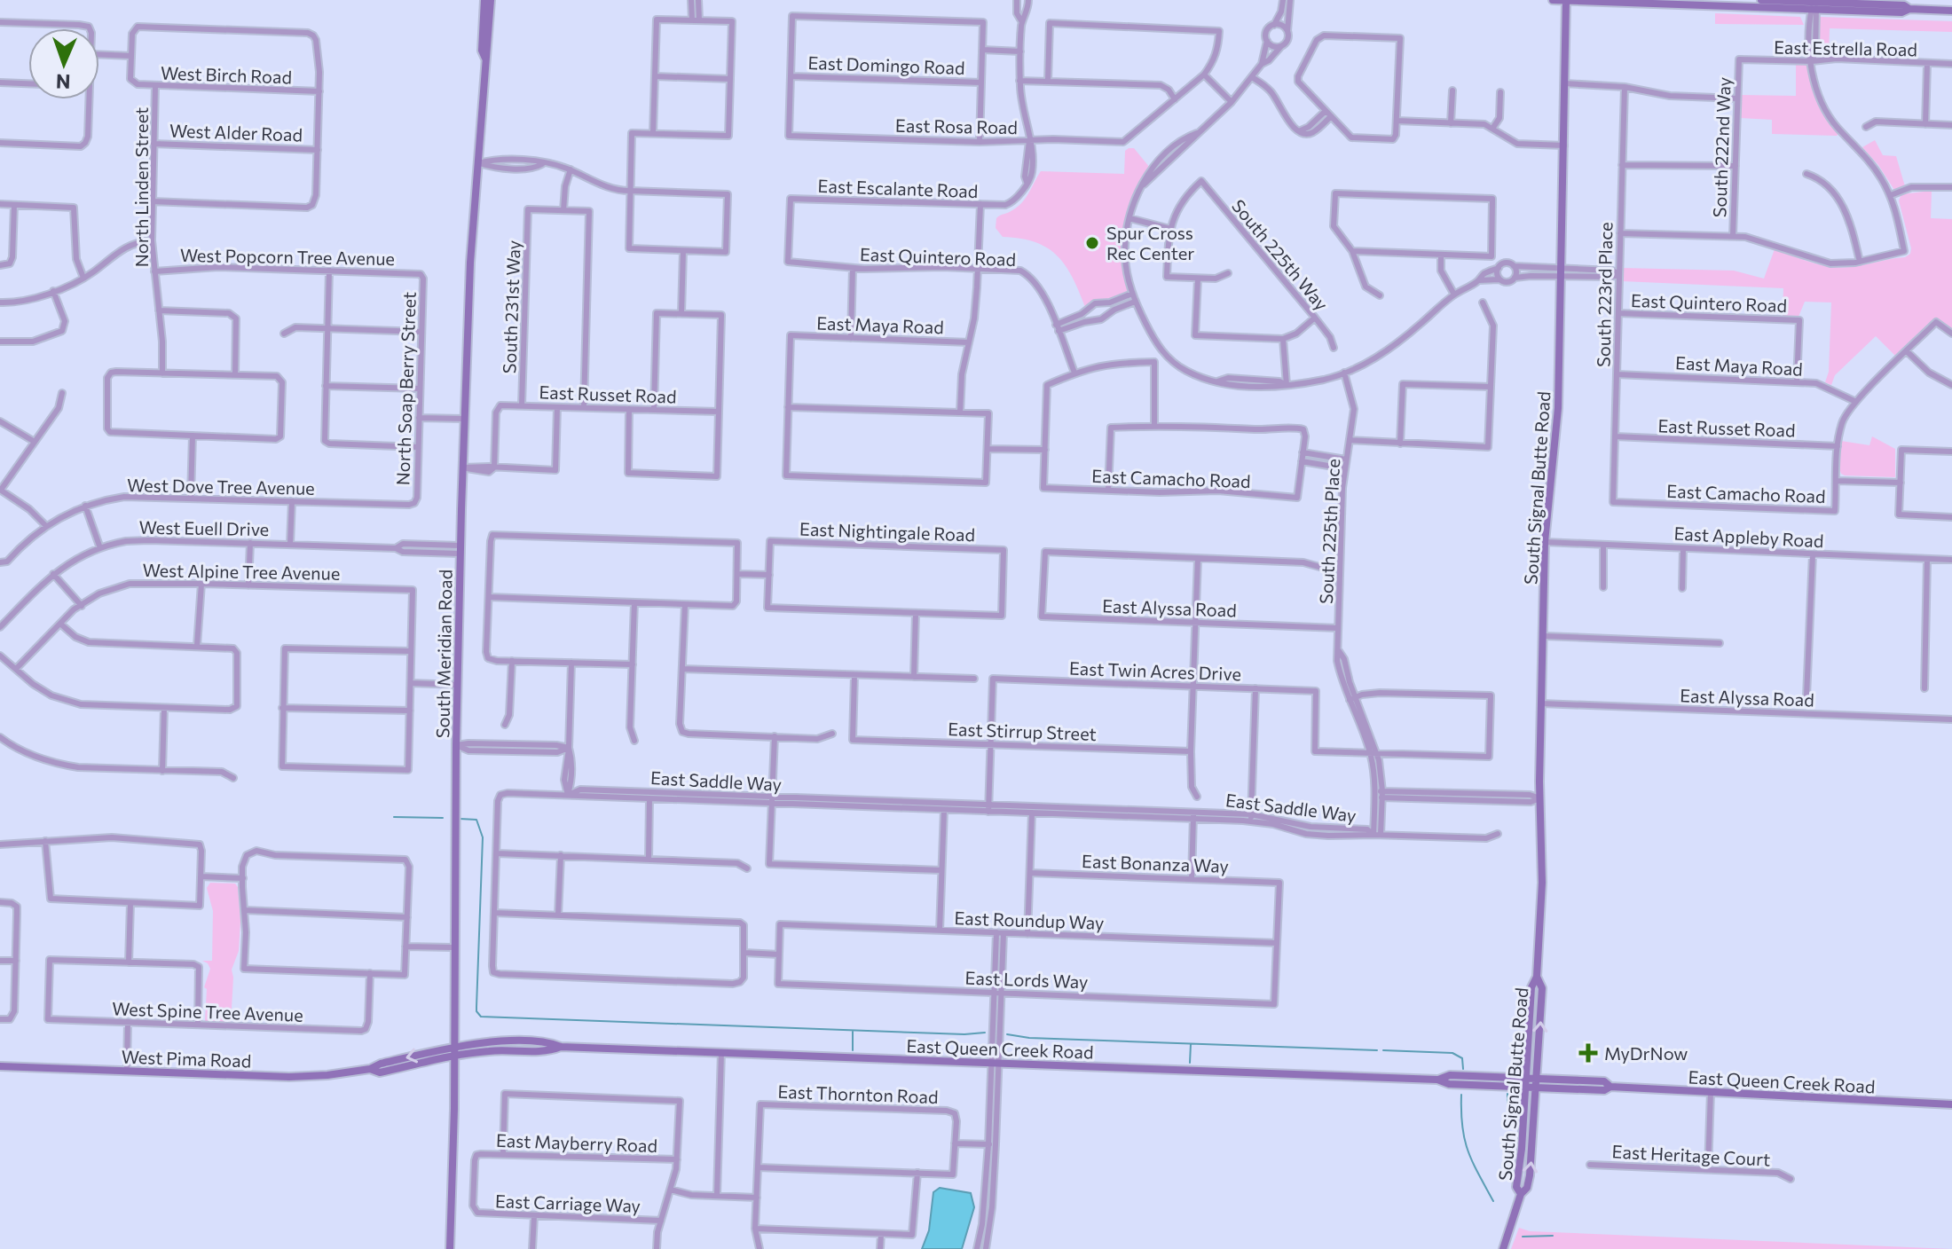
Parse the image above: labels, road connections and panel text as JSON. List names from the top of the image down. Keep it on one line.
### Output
{"streets":{"street":["East Estrella Road","East Domingo Road","West Birch Road","East Rosa Road","West Alder Road","South 222nd Way","North Linden Street","East Escalante Road","South 225th Way","West Popcorn Tree Avenue","East Quintero Road","South 223rd Place","South 231st Way","East Maya Road","North Soap Berry Street","East Russet Road","East Camacho Road","West Dove Tree Avenue","South Signal Butte Road","West Euell Drive","East Nightingale Road","South 225th Place","East Appleby Road","West Alpine Tree Avenue","East Alyssa Road","South Meridian Road","East Twin Acres Drive","East Stirrup Street","East Saddle Way","East Bonanza Way","East Roundup Way","East Lords Way","West Spine Tree Avenue","East Queen Creek Road","West Pima Road","East Thornton Road","East Mayberry Road","East Heritage Court","East Carriage Way"]},"crossings":[["East Estrella Road","South 222nd Way"],["East Domingo Road","East Rosa Road"],["West Birch Road","North Linden Street"],["East Rosa Road","East Escalante Road"],["West Alder Road","North Linden Street"],["North Linden Street","West Popcorn Tree Avenue"],["East Escalante Road","East Quintero Road"],["West Popcorn Tree Avenue","North Soap Berry Street"],["East Quintero Road","South 223rd Place"],["East Quintero Road","East Maya Road"],["South 223rd Place","East Maya Road"],["South 223rd Place","East Russet Road"],["South 223rd Place","East Camacho Road"],["South 231st Way","East Russet Road"],["North Soap Berry Street","West Dove Tree Avenue"],["South Signal Butte Road","East Appleby Road"],["South Signal Butte Road","East Alyssa Road"],["South Signal Butte Road","East Queen Creek Road"],["West Euell Drive","South Meridian Road"],["South 225th Place","East Alyssa Road"],["South 225th Place","East Twin Acres Drive"],["South 225th Place","East Saddle Way"],["South Meridian Road","East Queen Creek Road"],["South Meridian Road","West Pima Road"],["East Twin Acres Drive","East Stirrup Street"],["East Bonanza Way","East Roundup Way"],["East Bonanza Way","East Lords Way"],["East Roundup Way","East Lords Way"],["East Queen Creek Road","West Pima Road"],["East Mayberry Road","East Carriage Way"]],"places":{"other":["Spur Cross Rec Center"],"health":["MyDrNow"]},"north":"bottom"}
